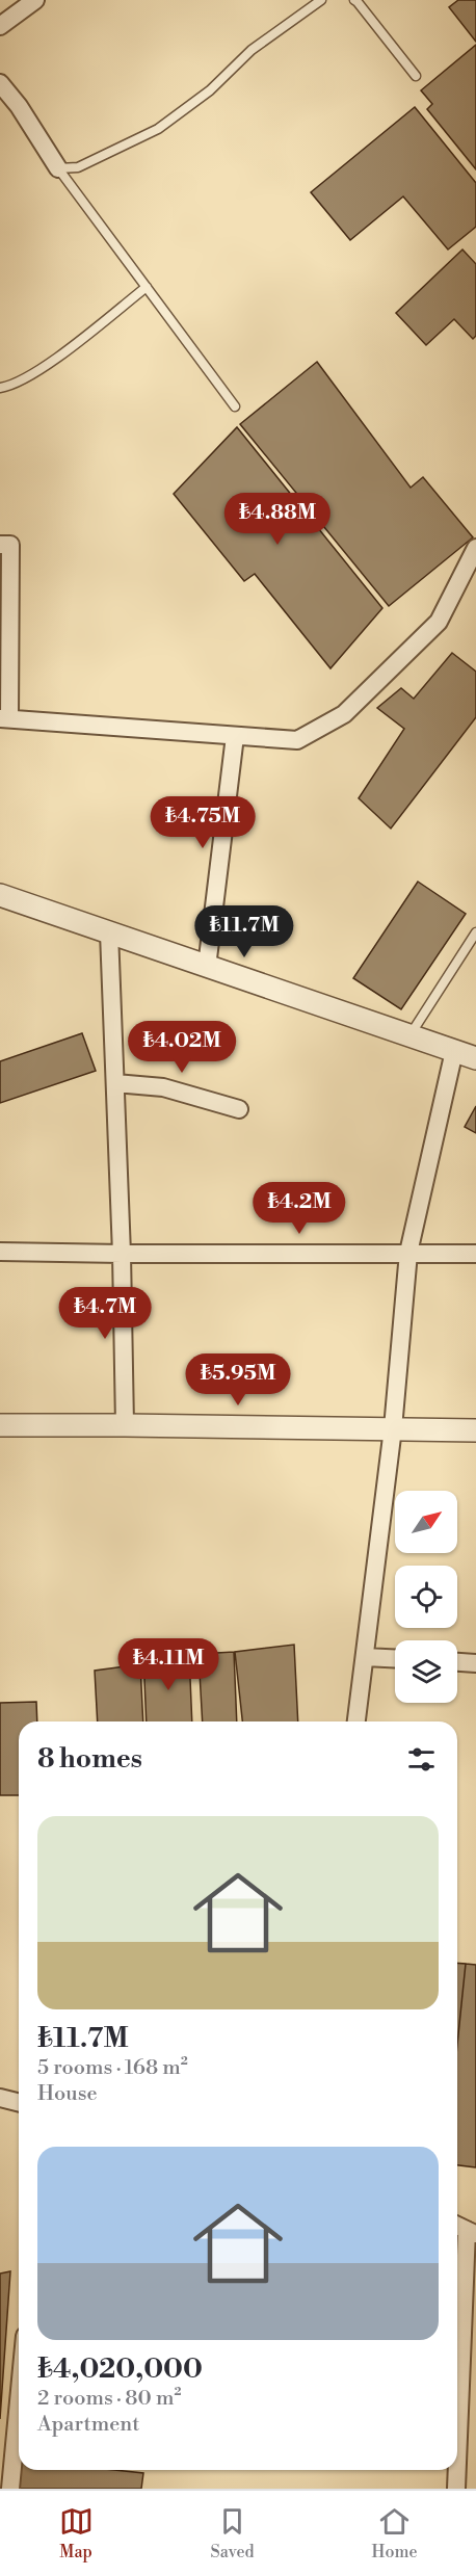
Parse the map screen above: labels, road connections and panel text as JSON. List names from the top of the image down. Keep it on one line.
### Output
{"north":"top right","page":{"price":["₺4.88M","₺4.75M","₺11.7M","₺4.02M","₺4.2M","₺4.7M","₺5.95M","₺4.11M"],"heading":"8 homes","list":[{"name":"₺11.7M","note":"5 rooms · 168 m² · House"},{"name":"₺4,020,000","note":"2 rooms · 80 m² · Apartment"}],"tabs":["Map","Saved","Home"]}}
